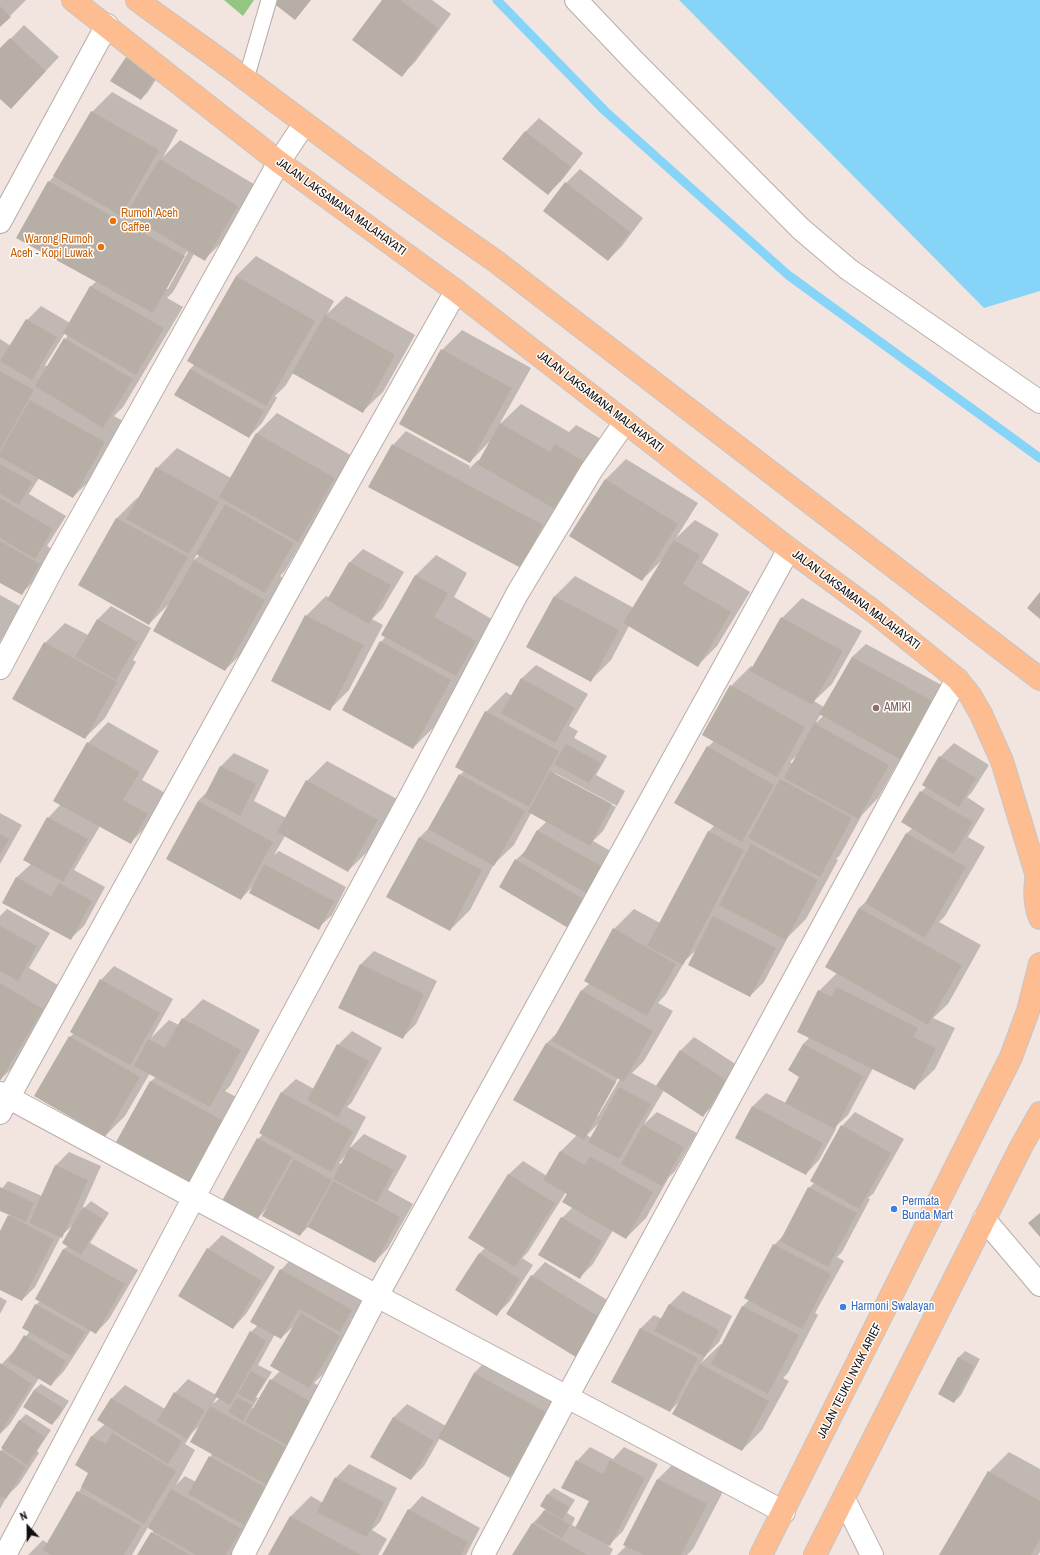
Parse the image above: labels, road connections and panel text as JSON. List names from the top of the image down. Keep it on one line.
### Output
{"streets":{"highway":["JALAN LAKSAMANA MALAHAYATI","JALAN TEUKU NYAK ARIEF"]},"places":["Rumoh Aceh Caffee","Warong Rumoh Aceh - Kopi Luwak","AMIKI","Permata Bunda Mart","Harmoni Swalayan"],"north":"top"}
